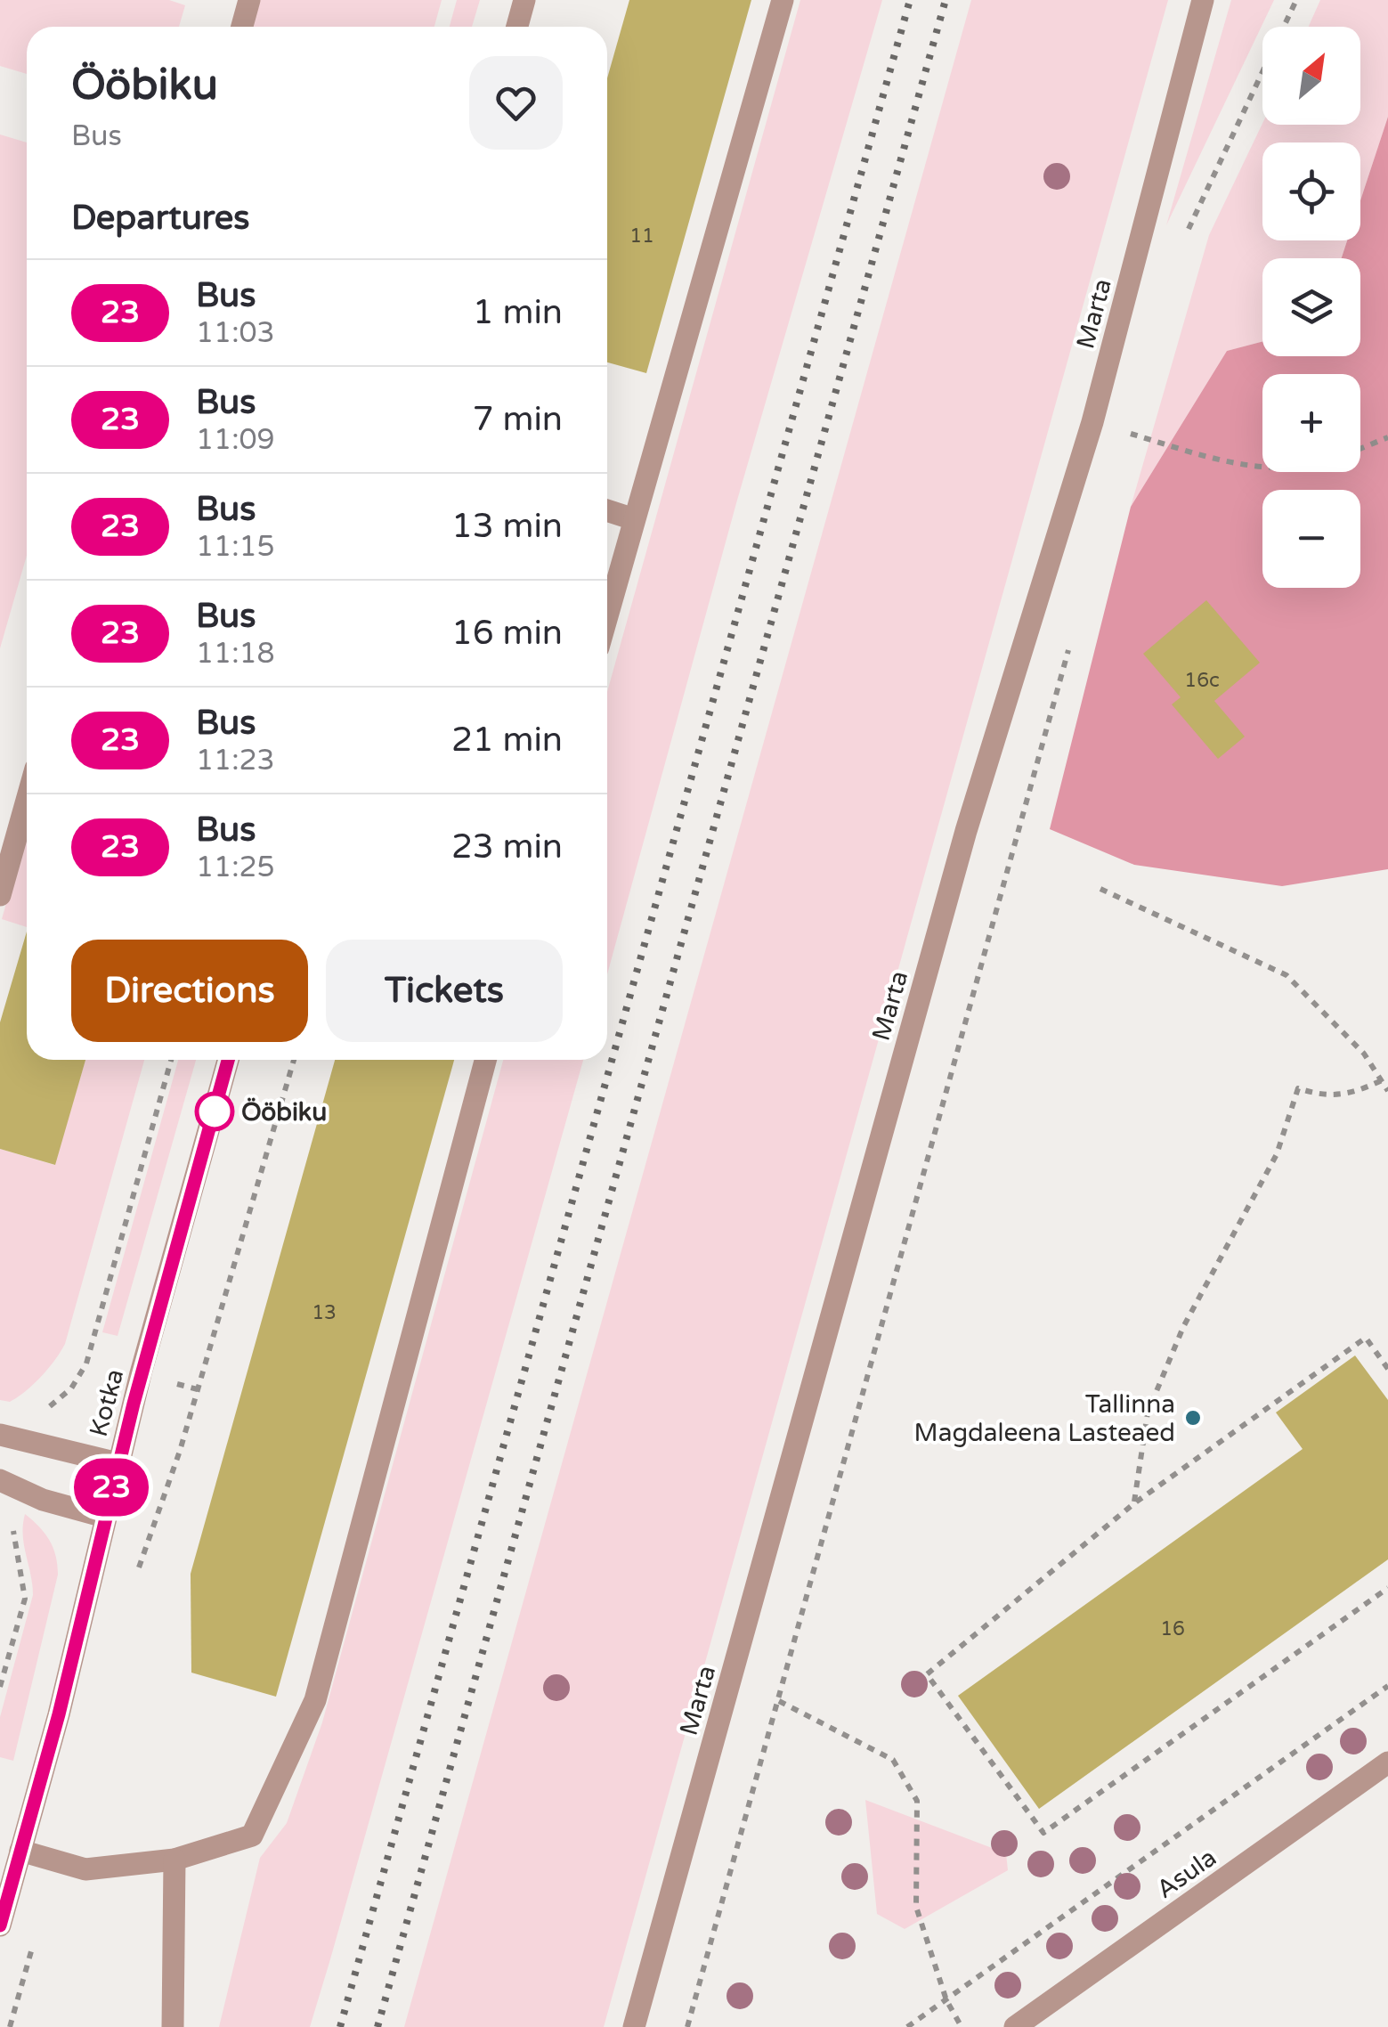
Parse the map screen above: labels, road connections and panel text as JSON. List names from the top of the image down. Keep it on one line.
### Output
{"streets":{"street":["Marta","Kotka","Asula"]},"places":["Ööbiku","Tallinna Magdaleena Lasteaed"],"lines":["bus line 23"],"house_numbers":["11","16c","13","16"],"north":"top right","page":{"on_map":"23","map_buttons":["+","−"],"heading":[["Ööbiku","Bus"],"Departures"],"list":[{"mark":"23","name":"Bus","note":"11:03","value":"1 min"},{"mark":"23","name":"Bus","note":"11:09","value":"7 min"},{"mark":"23","name":"Bus","note":"11:15","value":"13 min"},{"mark":"23","name":"Bus","note":"11:18","value":"16 min"},{"mark":"23","name":"Bus","note":"11:23","value":"21 min"},{"mark":"23","name":"Bus","note":"11:25","value":"23 min"}],"buttons":["Directions","Tickets"]}}
